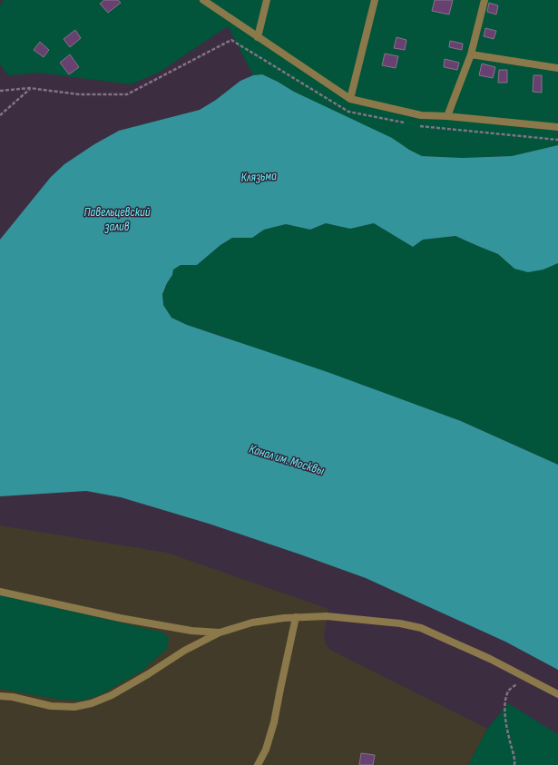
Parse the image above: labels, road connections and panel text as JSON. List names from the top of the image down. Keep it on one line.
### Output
{"water":["Клязьма","Павельцевский залив","Канал им. Москвы"]}
